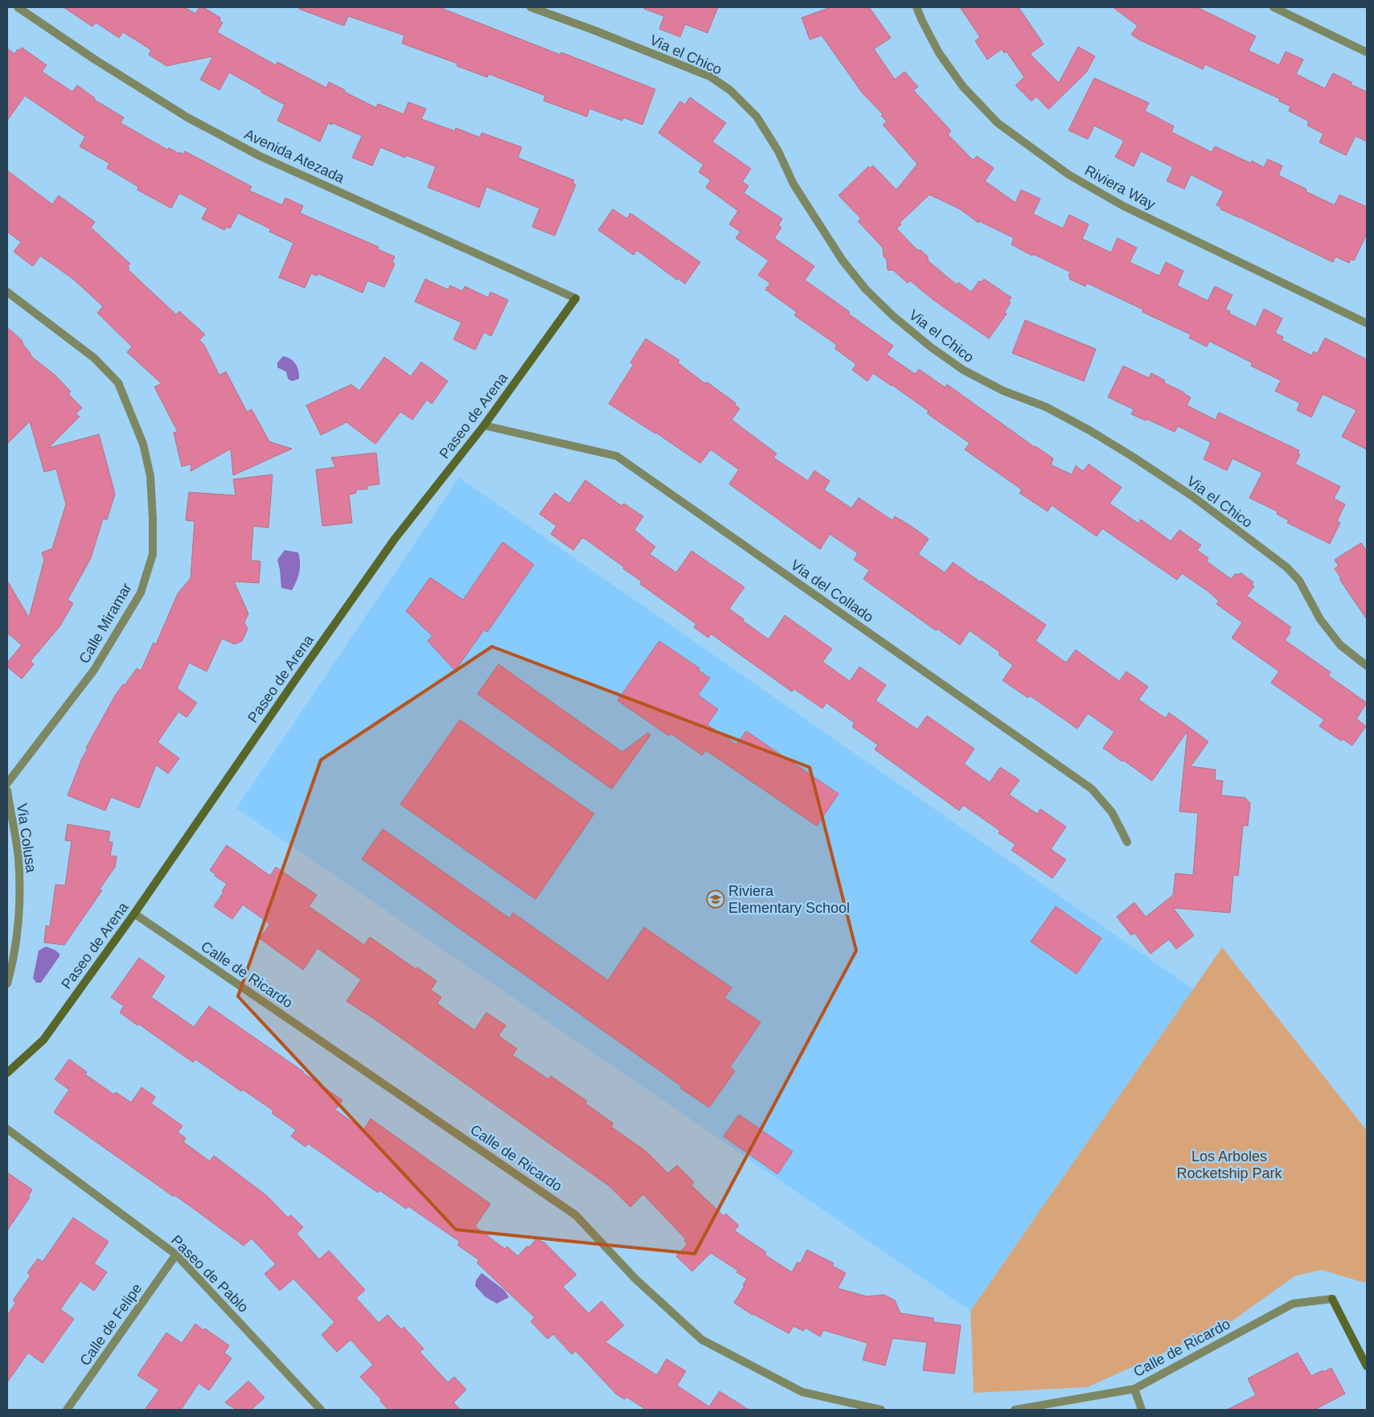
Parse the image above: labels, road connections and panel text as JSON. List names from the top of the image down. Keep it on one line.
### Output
{"streets":{"street":["Via el Chico","Avenida Atezada","Riviera Way","Paseo de Arena","Via del Collado","Calle Miramar","Via Colusa","Calle de Ricardo","Paseo de Pablo","Calle de Felipe"]},"crossings":[["Avenida Atezada","Paseo de Arena"],["Paseo de Arena","Via del Collado"],["Paseo de Arena","Calle de Ricardo"],["Paseo de Pablo","Calle de Felipe"]],"parks":["Los Arboles Rocketship Park"],"places":{"school or university":["Riviera Elementary School"]}}
